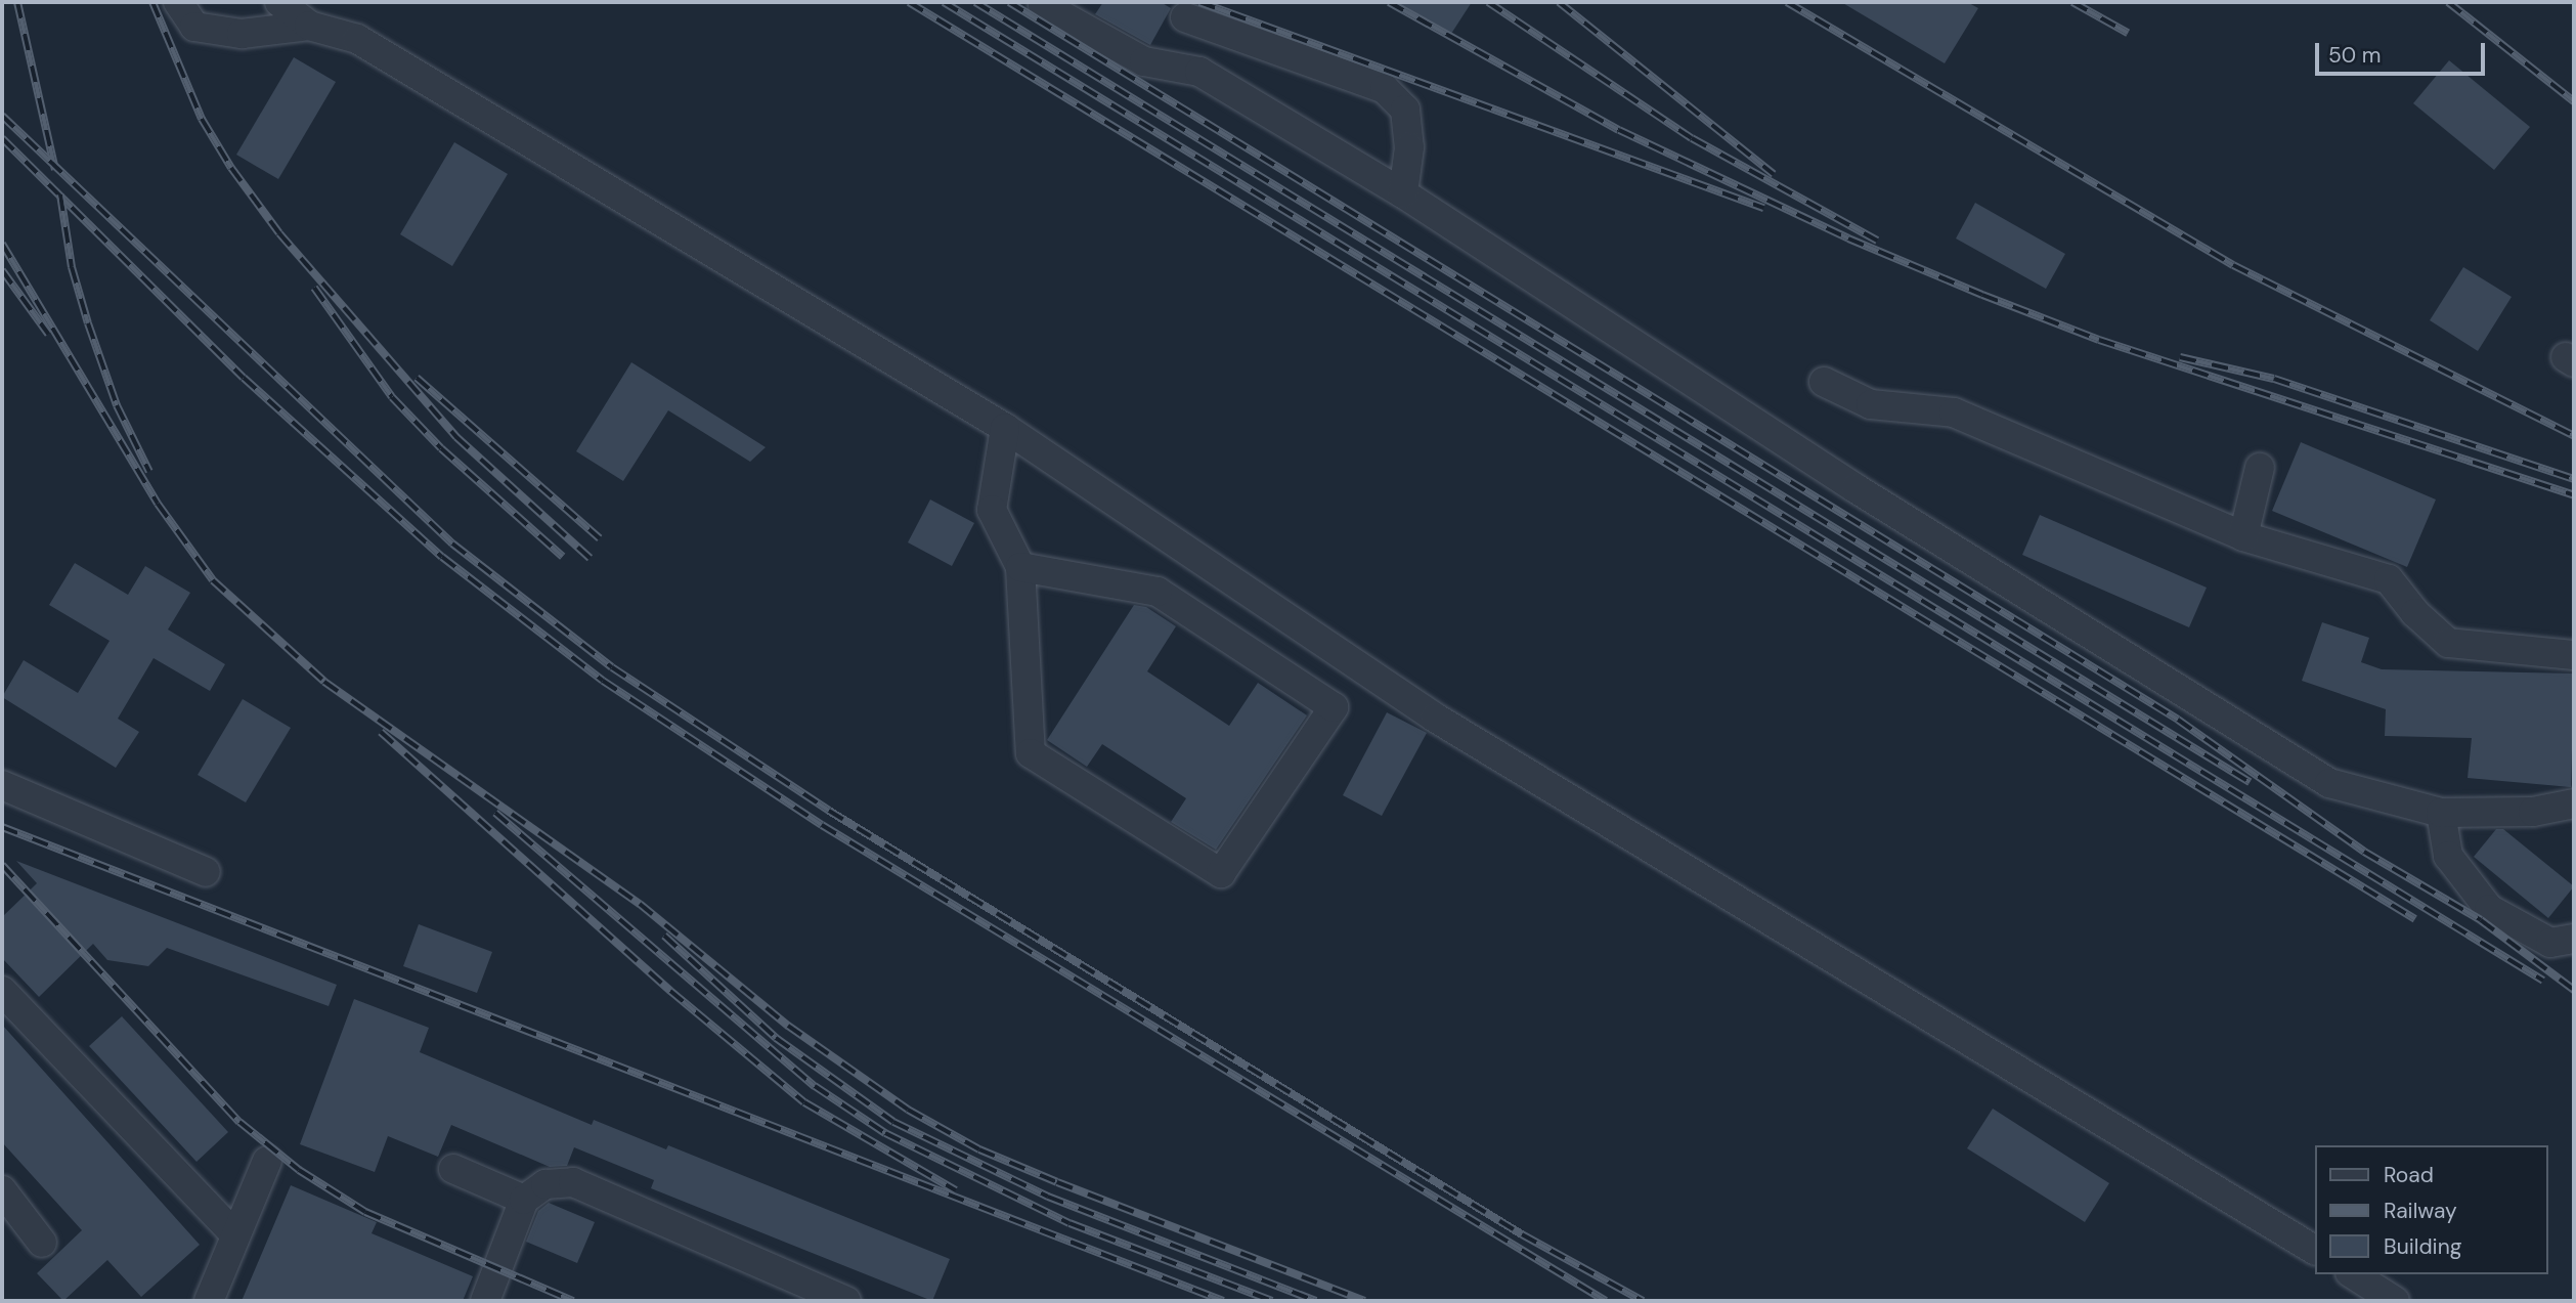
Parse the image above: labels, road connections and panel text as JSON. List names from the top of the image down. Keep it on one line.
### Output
{"legend":["Road","Railway","Building"],"scale_bar":"50 m"}
